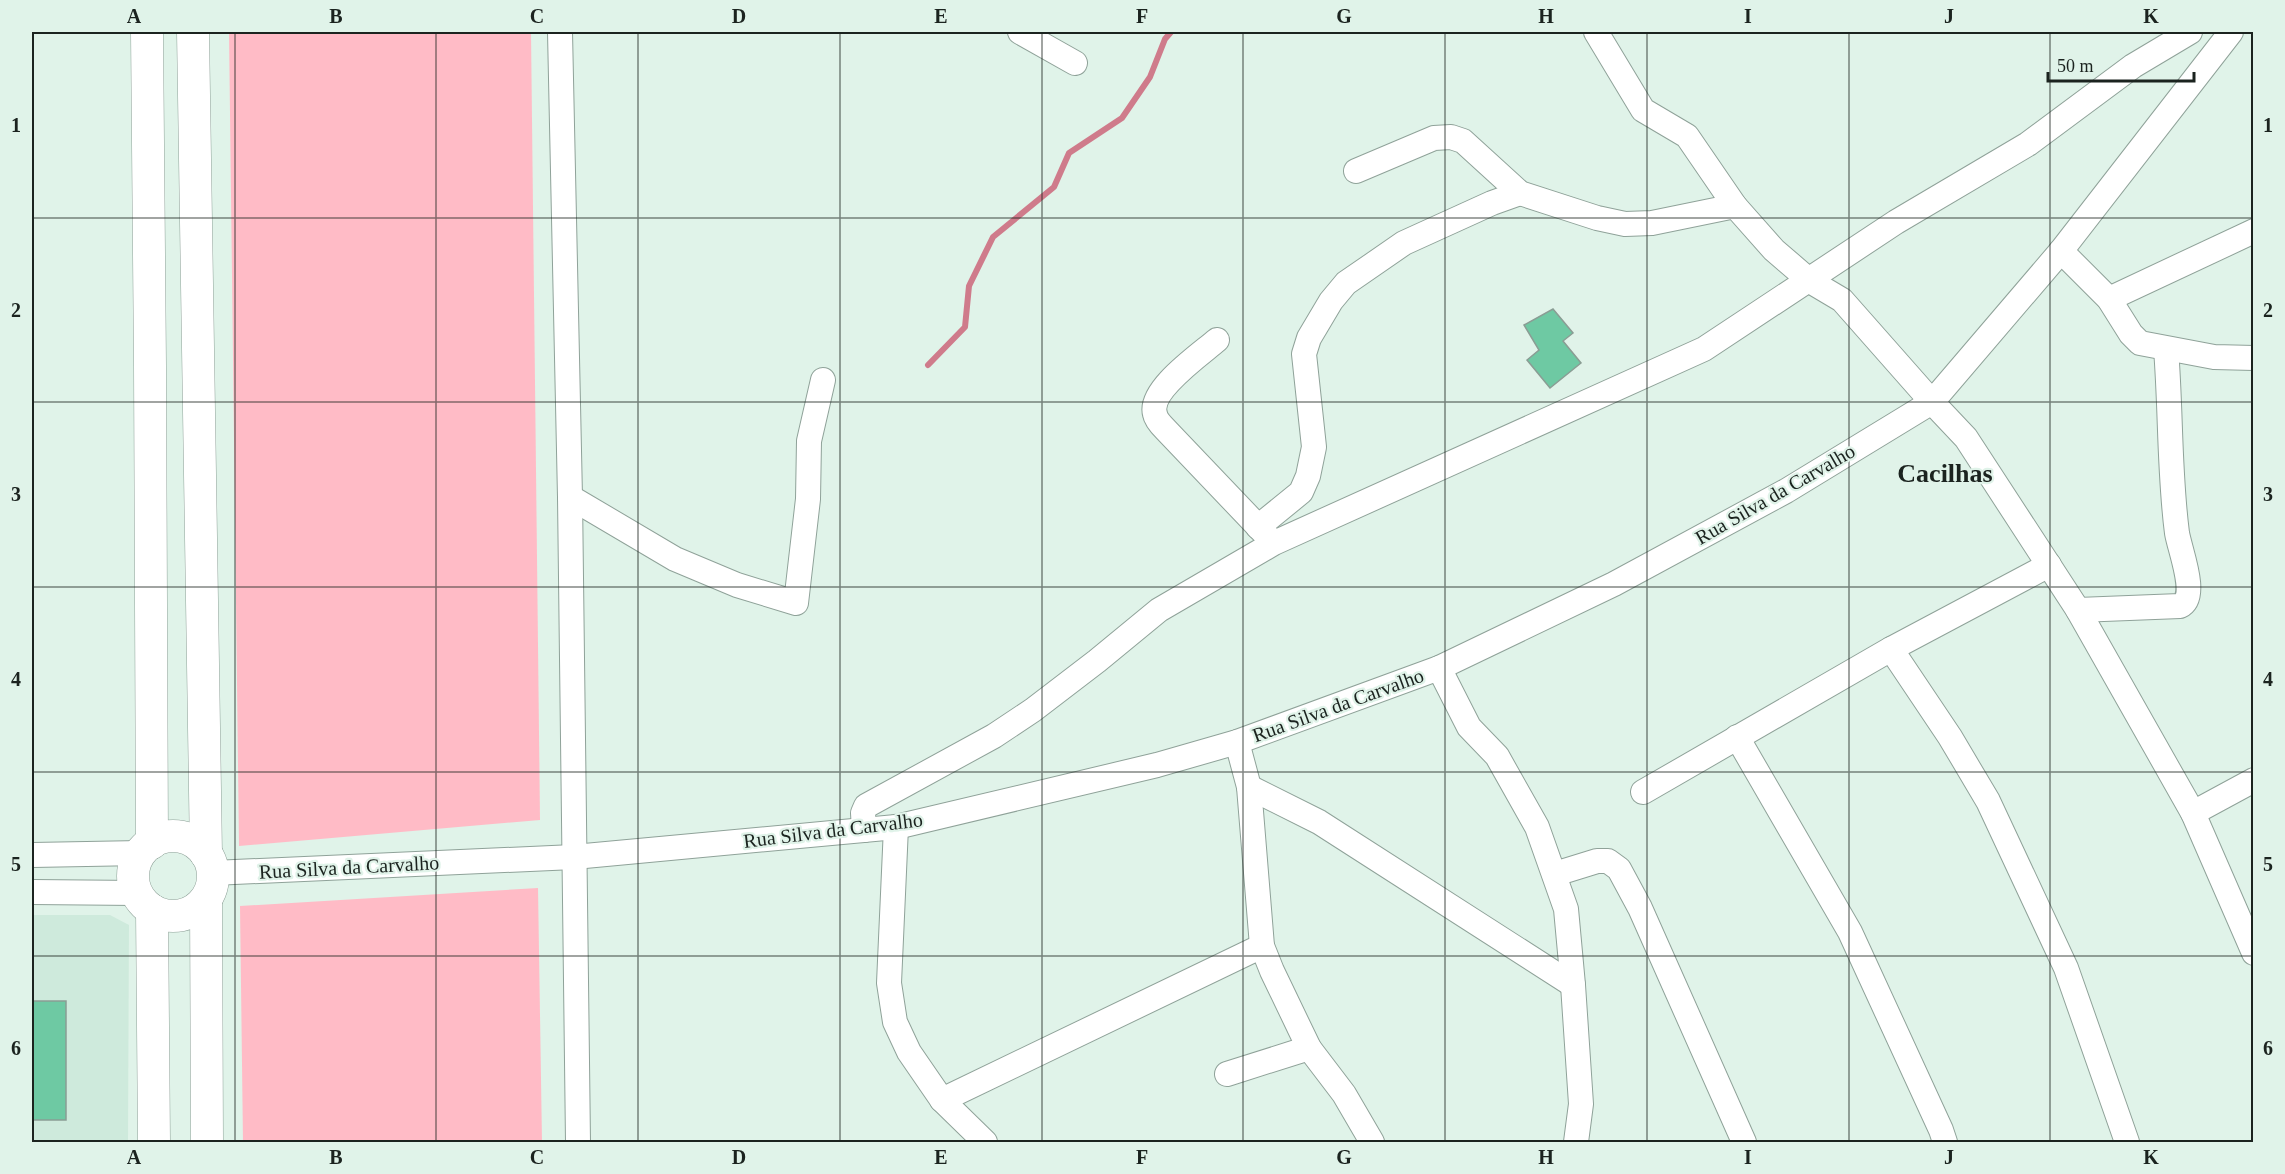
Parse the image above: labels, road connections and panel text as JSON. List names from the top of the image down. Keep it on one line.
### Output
{"streets":{"street":["Rua Silva da Carvalho"]},"districts":["Cacilhas"],"scale_bar":"50 m","grid":{"columns":["A","B","C","D","E","F","G","H","I","J","K"],"rows":["1","2","3","4","5","6"]}}
